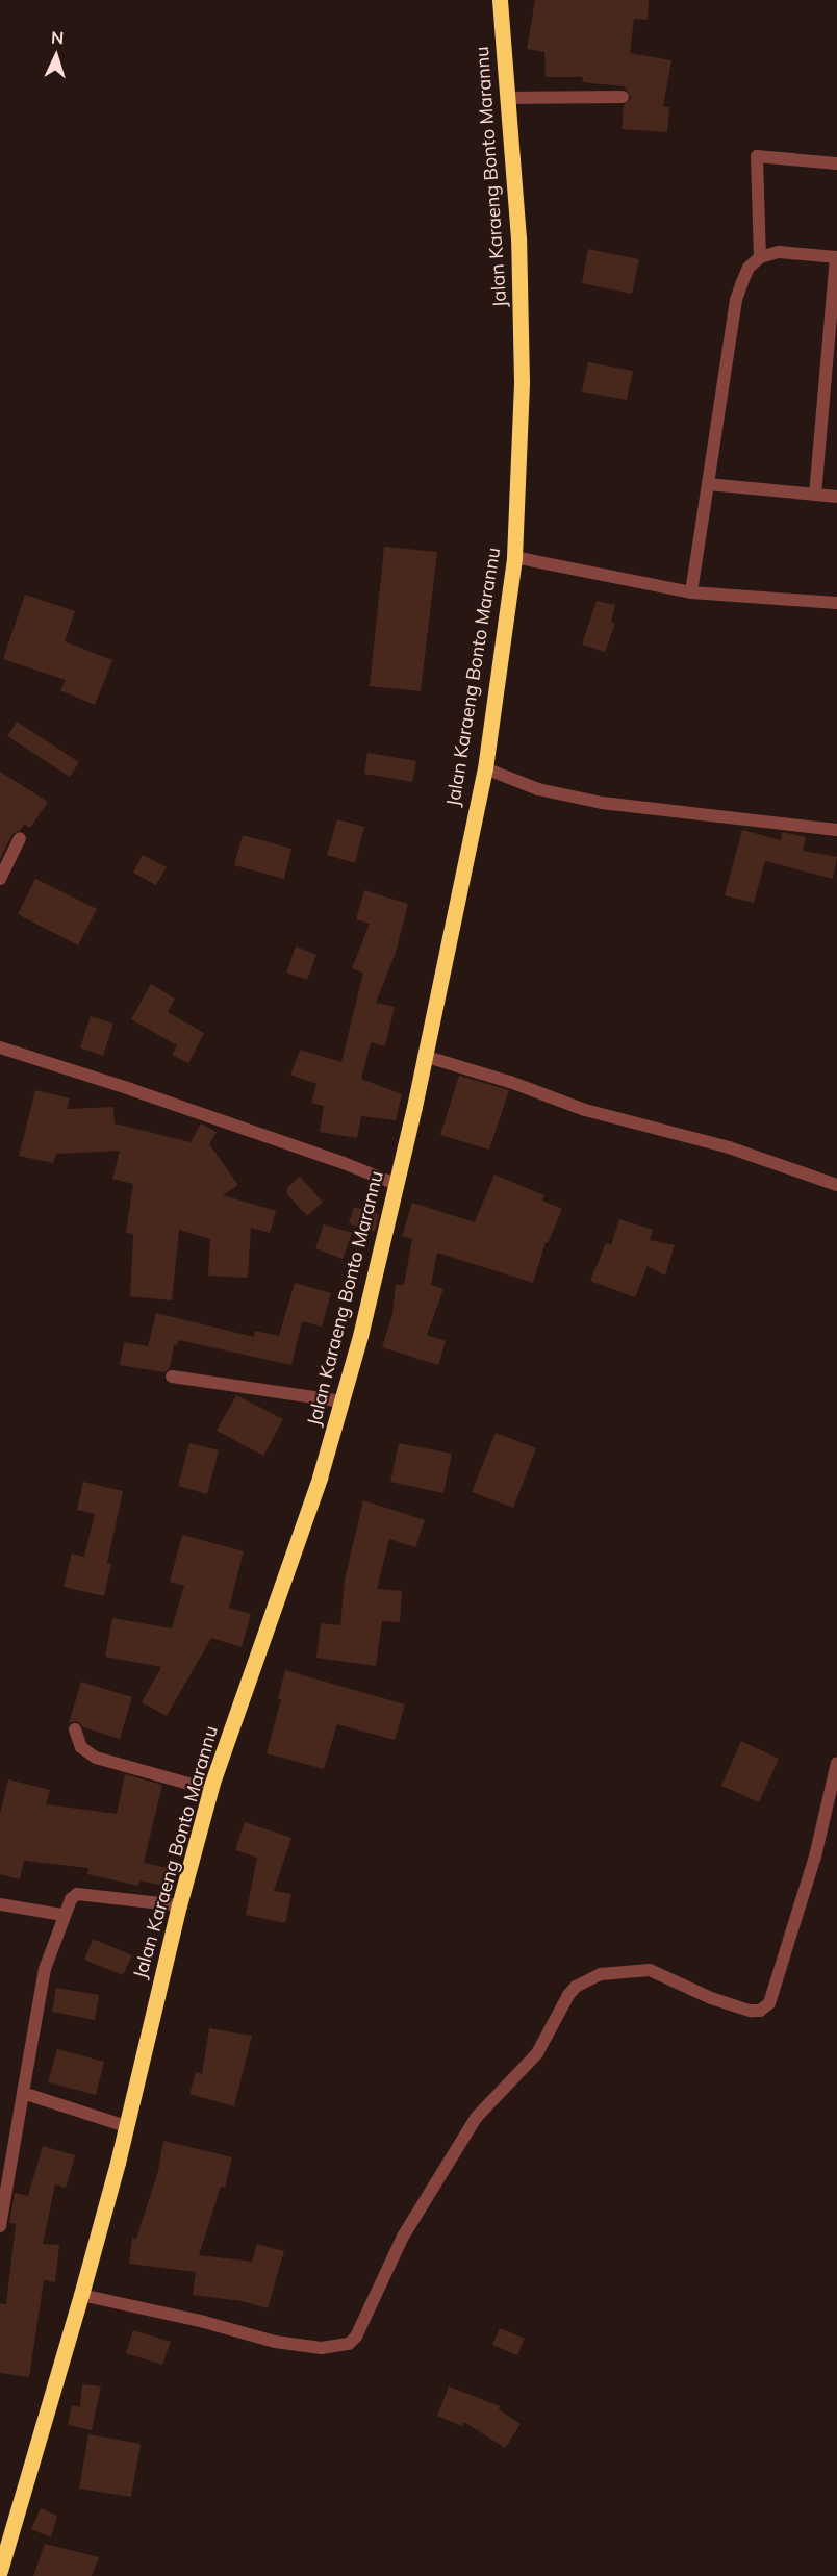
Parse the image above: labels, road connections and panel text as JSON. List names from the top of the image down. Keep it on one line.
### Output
{"streets":{"main road":["Jalan Karaeng Bonto Marannu"]},"north":"top"}
